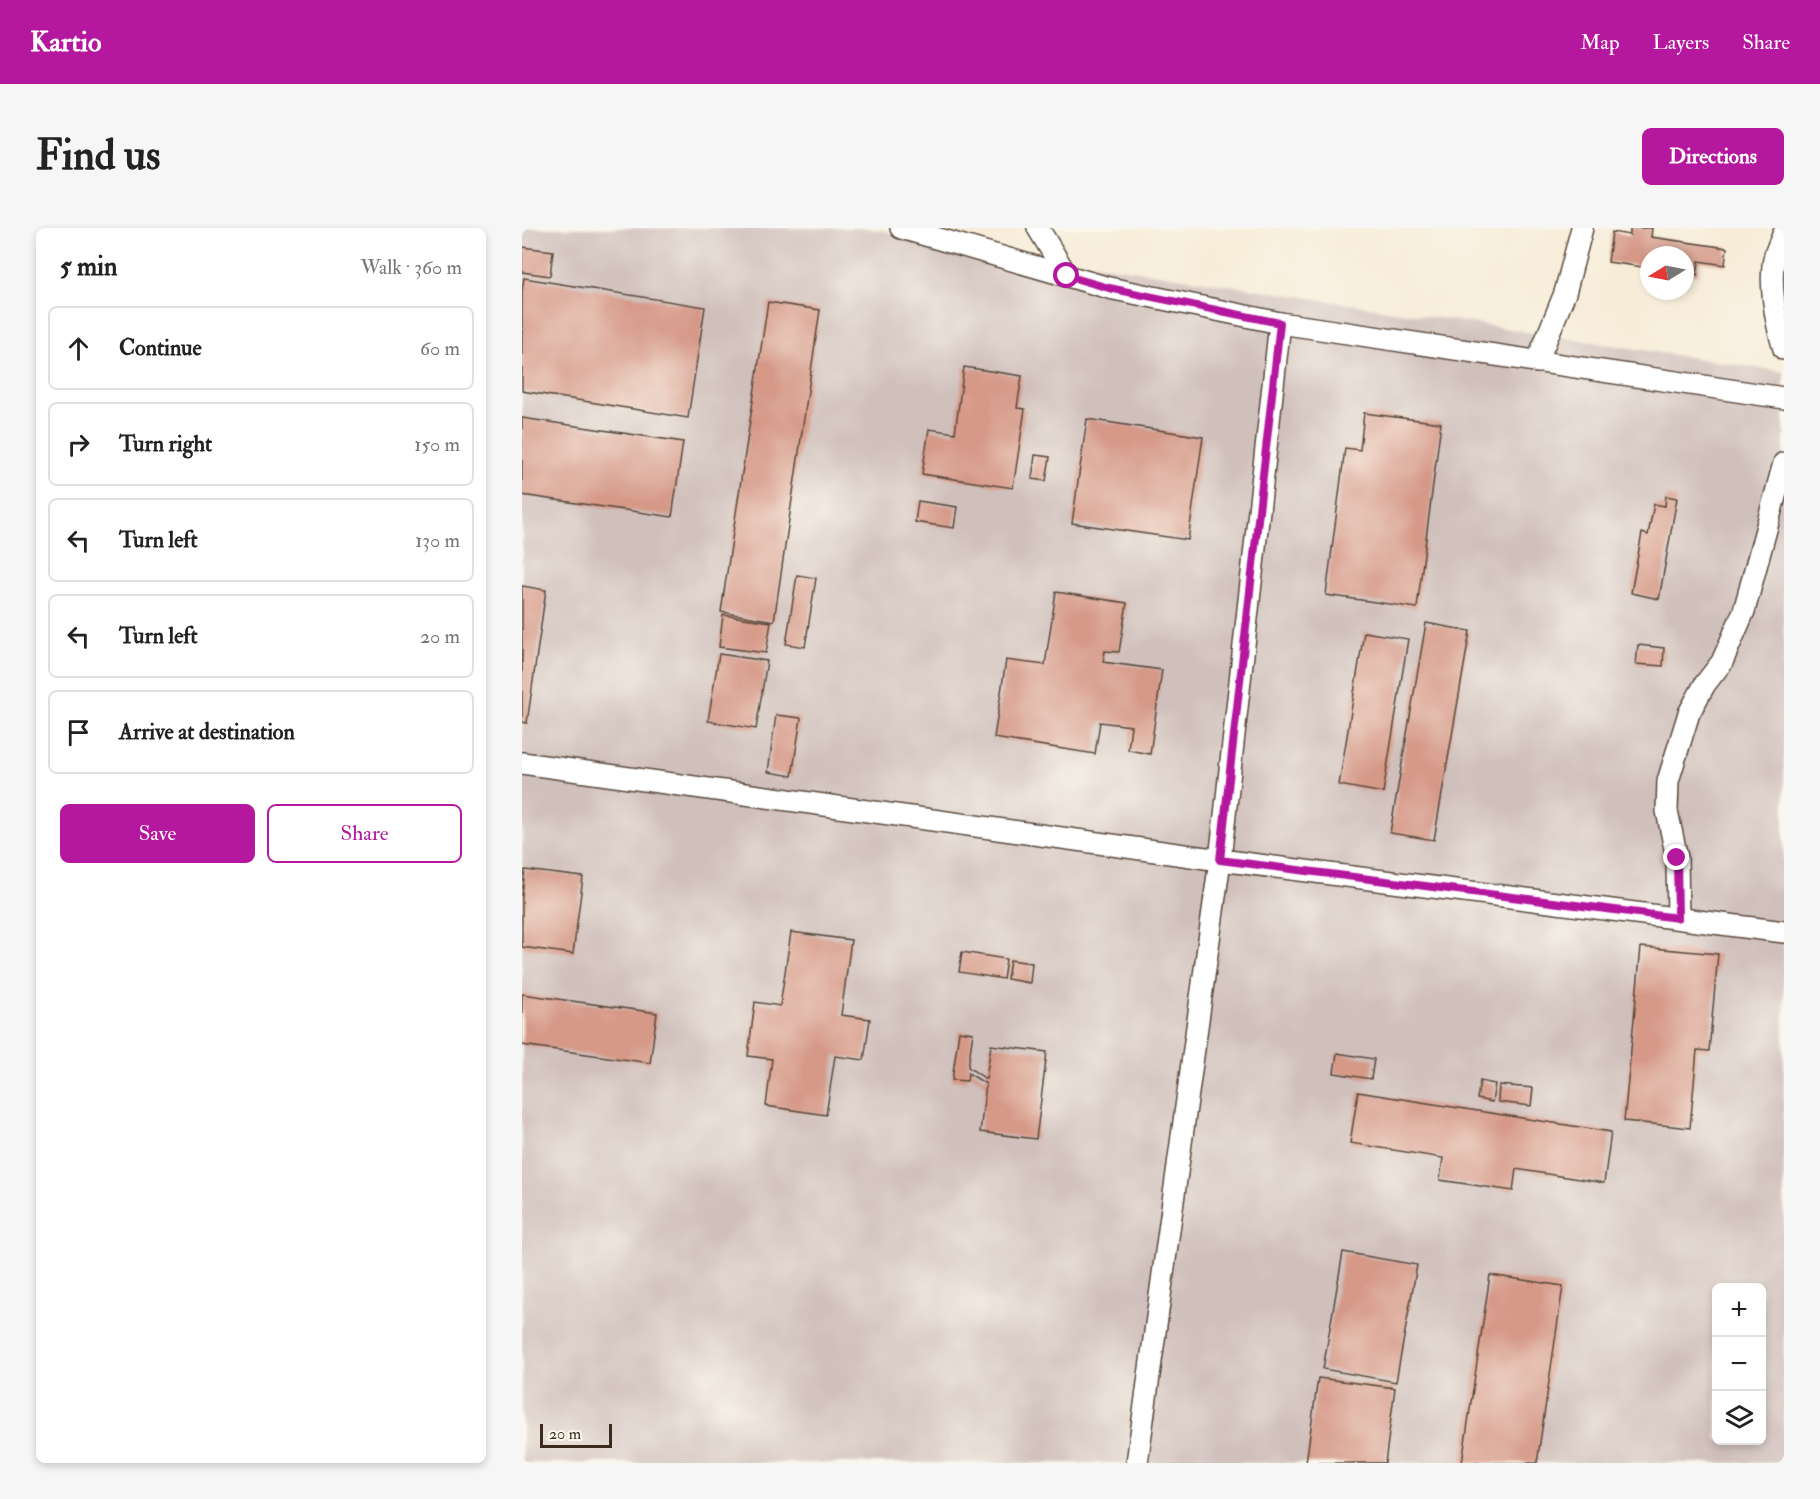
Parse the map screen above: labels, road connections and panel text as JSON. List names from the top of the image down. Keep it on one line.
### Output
{"scale_bar":"20 m","north":"left","page":{"header":"Kartio","nav":["Map","Layers","Share"],"buttons":["Directions",["Save","Share"]],"title":"Find us","heading":["5 min","Walk · 360 m"],"list":[["Continue","60 m"],["Turn right","150 m"],["Turn left","130 m"],["Turn left","20 m"],"Arrive at destination"],"map_buttons":["+","−"],"scale":"20 m"}}
